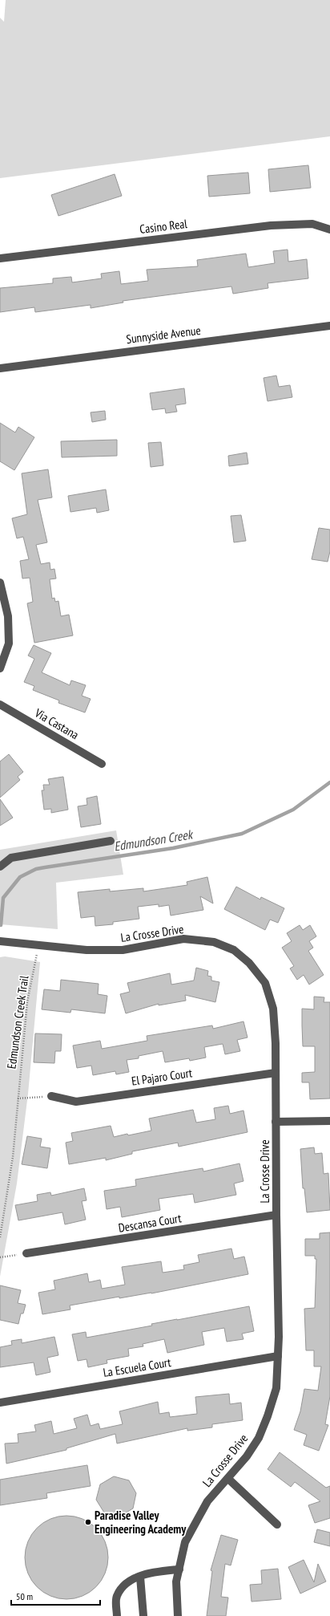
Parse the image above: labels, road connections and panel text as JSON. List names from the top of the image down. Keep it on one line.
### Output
{"streets":{"street":["Casino Real","Sunnyside Avenue","Via Castana","La Crosse Drive","El Pajaro Court","Descansa Court","La Escuela Court"],"path":["Edmundson Creek Trail"]},"crossings":[["La Crosse Drive","Edmundson Creek Trail"],["La Crosse Drive","El Pajaro Court"],["La Crosse Drive","Descansa Court"],["La Crosse Drive","La Escuela Court"]],"water":["Edmundson Creek"],"places":["Paradise Valley Engineering Academy"],"scale_bar":"50 m"}
